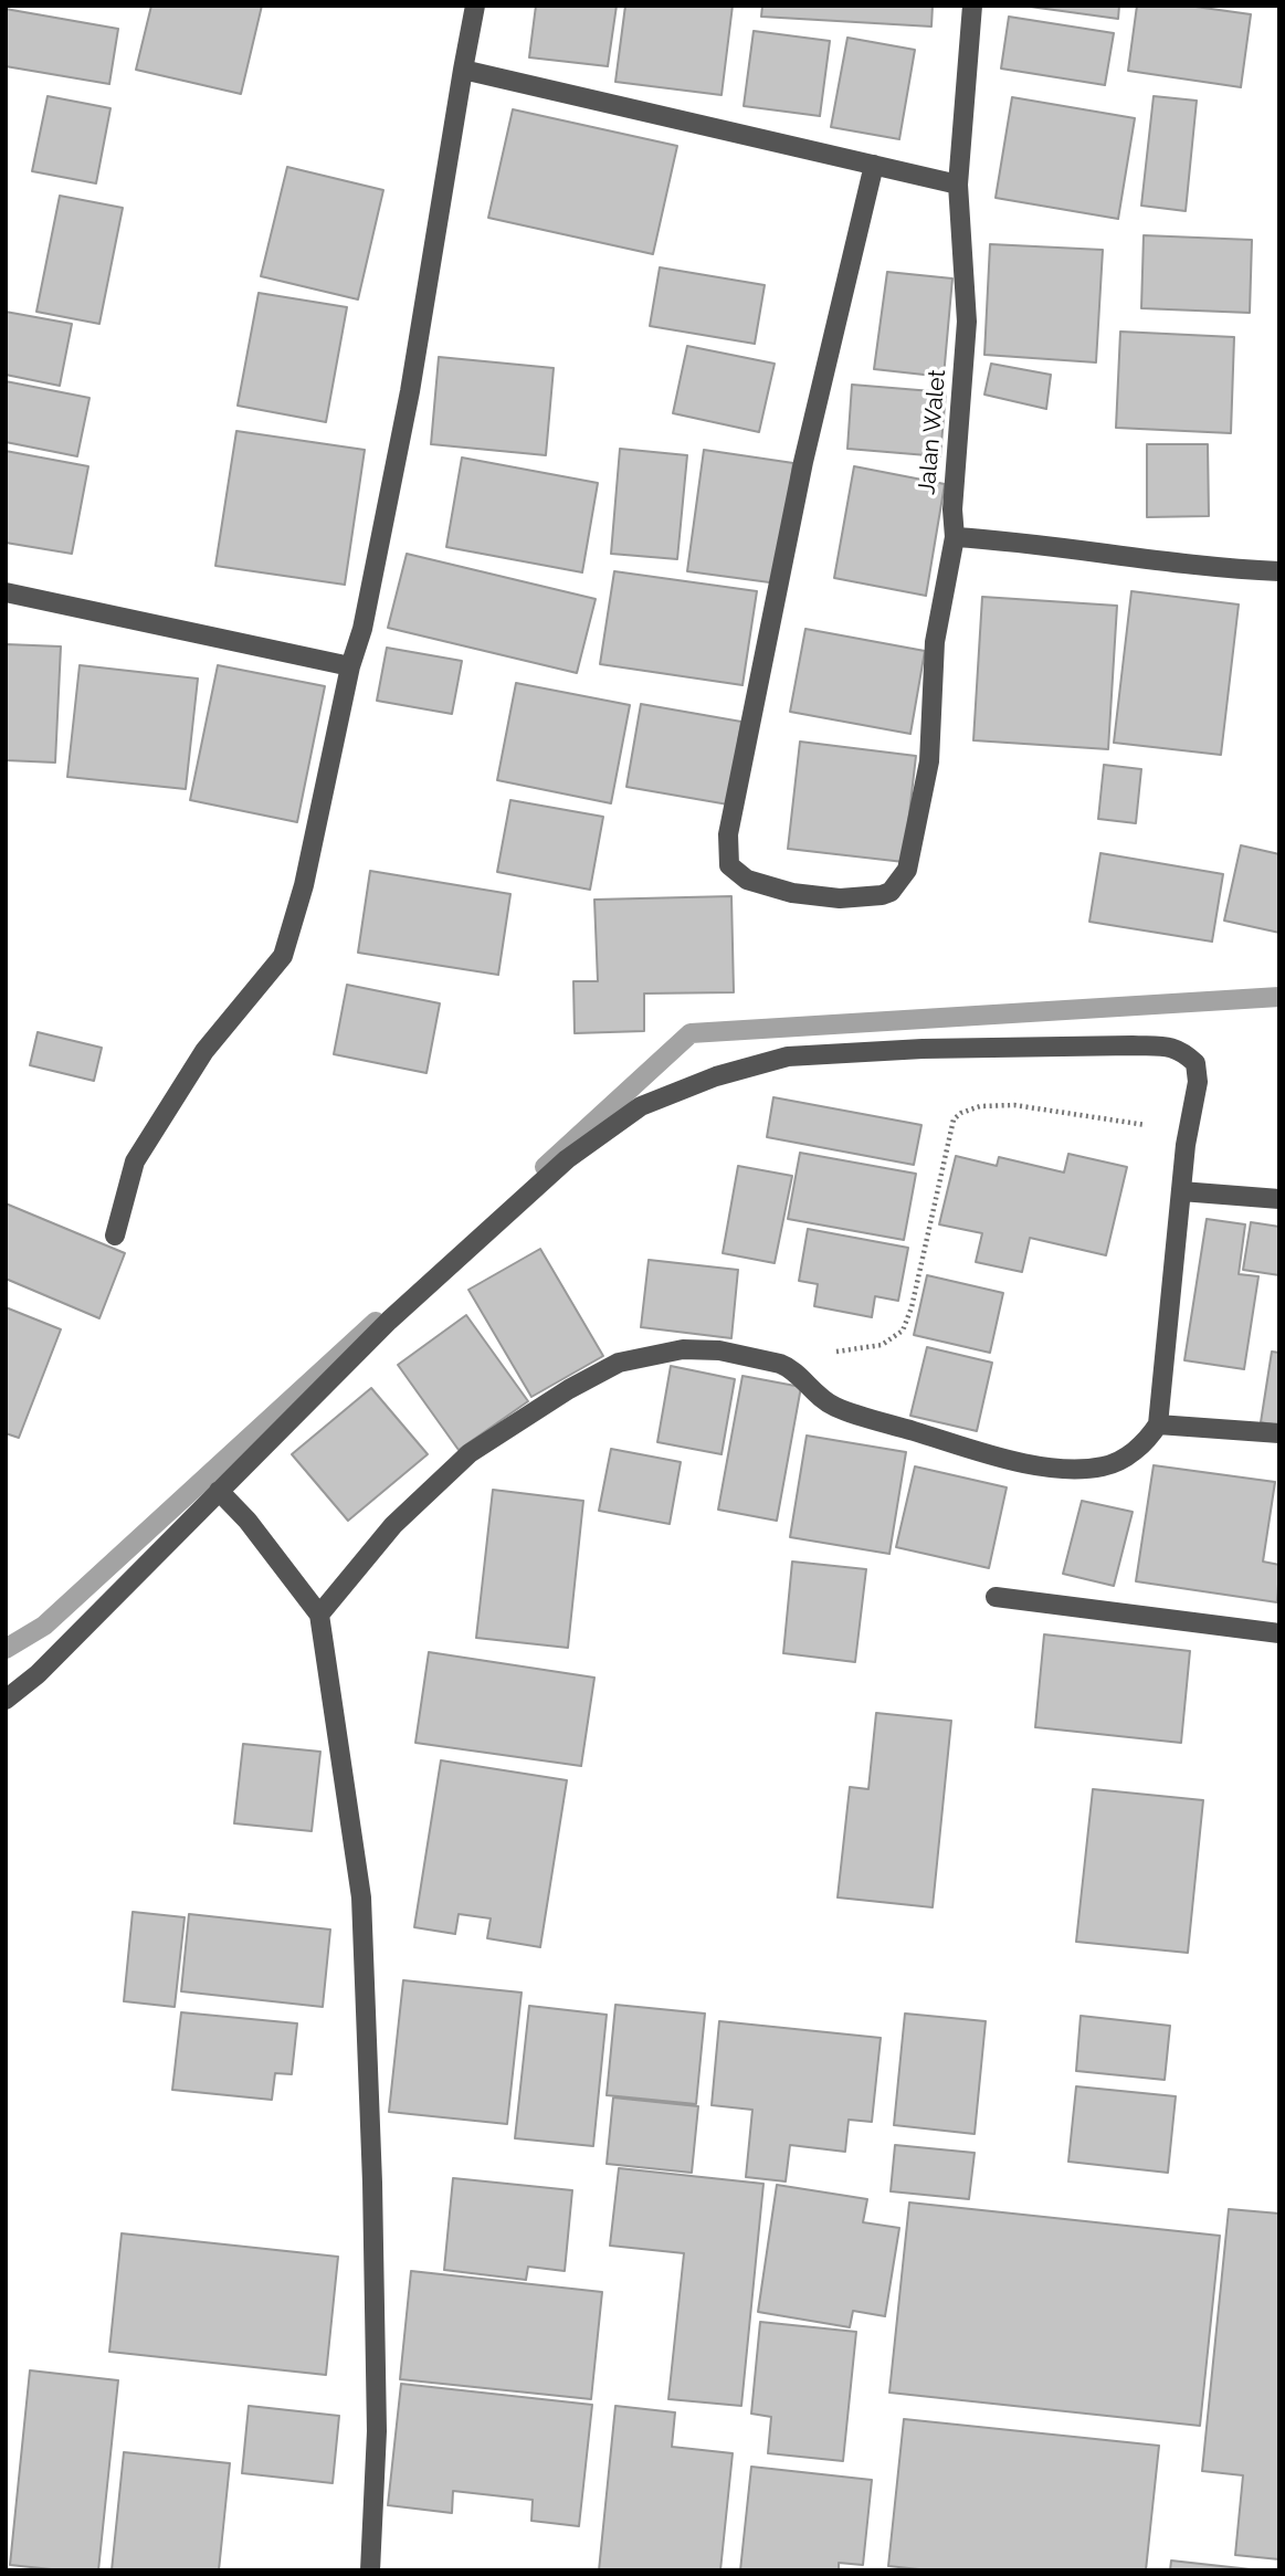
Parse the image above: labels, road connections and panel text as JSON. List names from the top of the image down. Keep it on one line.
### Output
{"streets":{"street":["Jalan Walet"]}}
